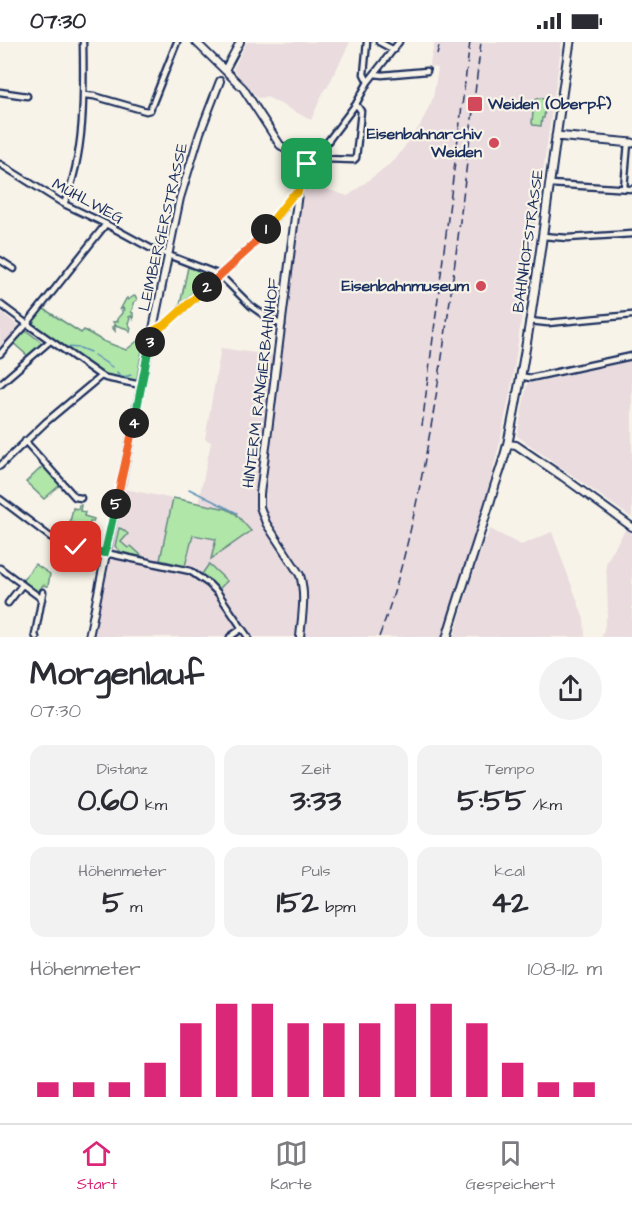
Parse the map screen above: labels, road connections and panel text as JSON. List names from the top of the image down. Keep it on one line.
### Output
{"streets":{"main road":["BAHNHOFSTRASSE"],"street":["MÜHLWEG","LEIMBERGERSTRASSE","HINTERM RANGIERBAHNHOF"]},"crossings":[["MÜHLWEG","LEIMBERGERSTRASSE"]],"places":{"transit":["Weiden (Oberpf)"],"other":["Eisenbahnarchiv Weiden","Eisenbahnmuseum"]},"page":{"status":"07:30","pins":["1","2","3","4","5"],"heading":["Morgenlauf","07:30"],"stats":[["Distanz","0.60 km"],["Zeit","3:33"],["Tempo","5:55 /km"],["Höhenmeter","5 m"],["Puls","152 bpm"],["kcal","42"]],"chart":["Höhenmeter","108–112 m"],"tabs":["Start","Karte","Gespeichert"]}}
